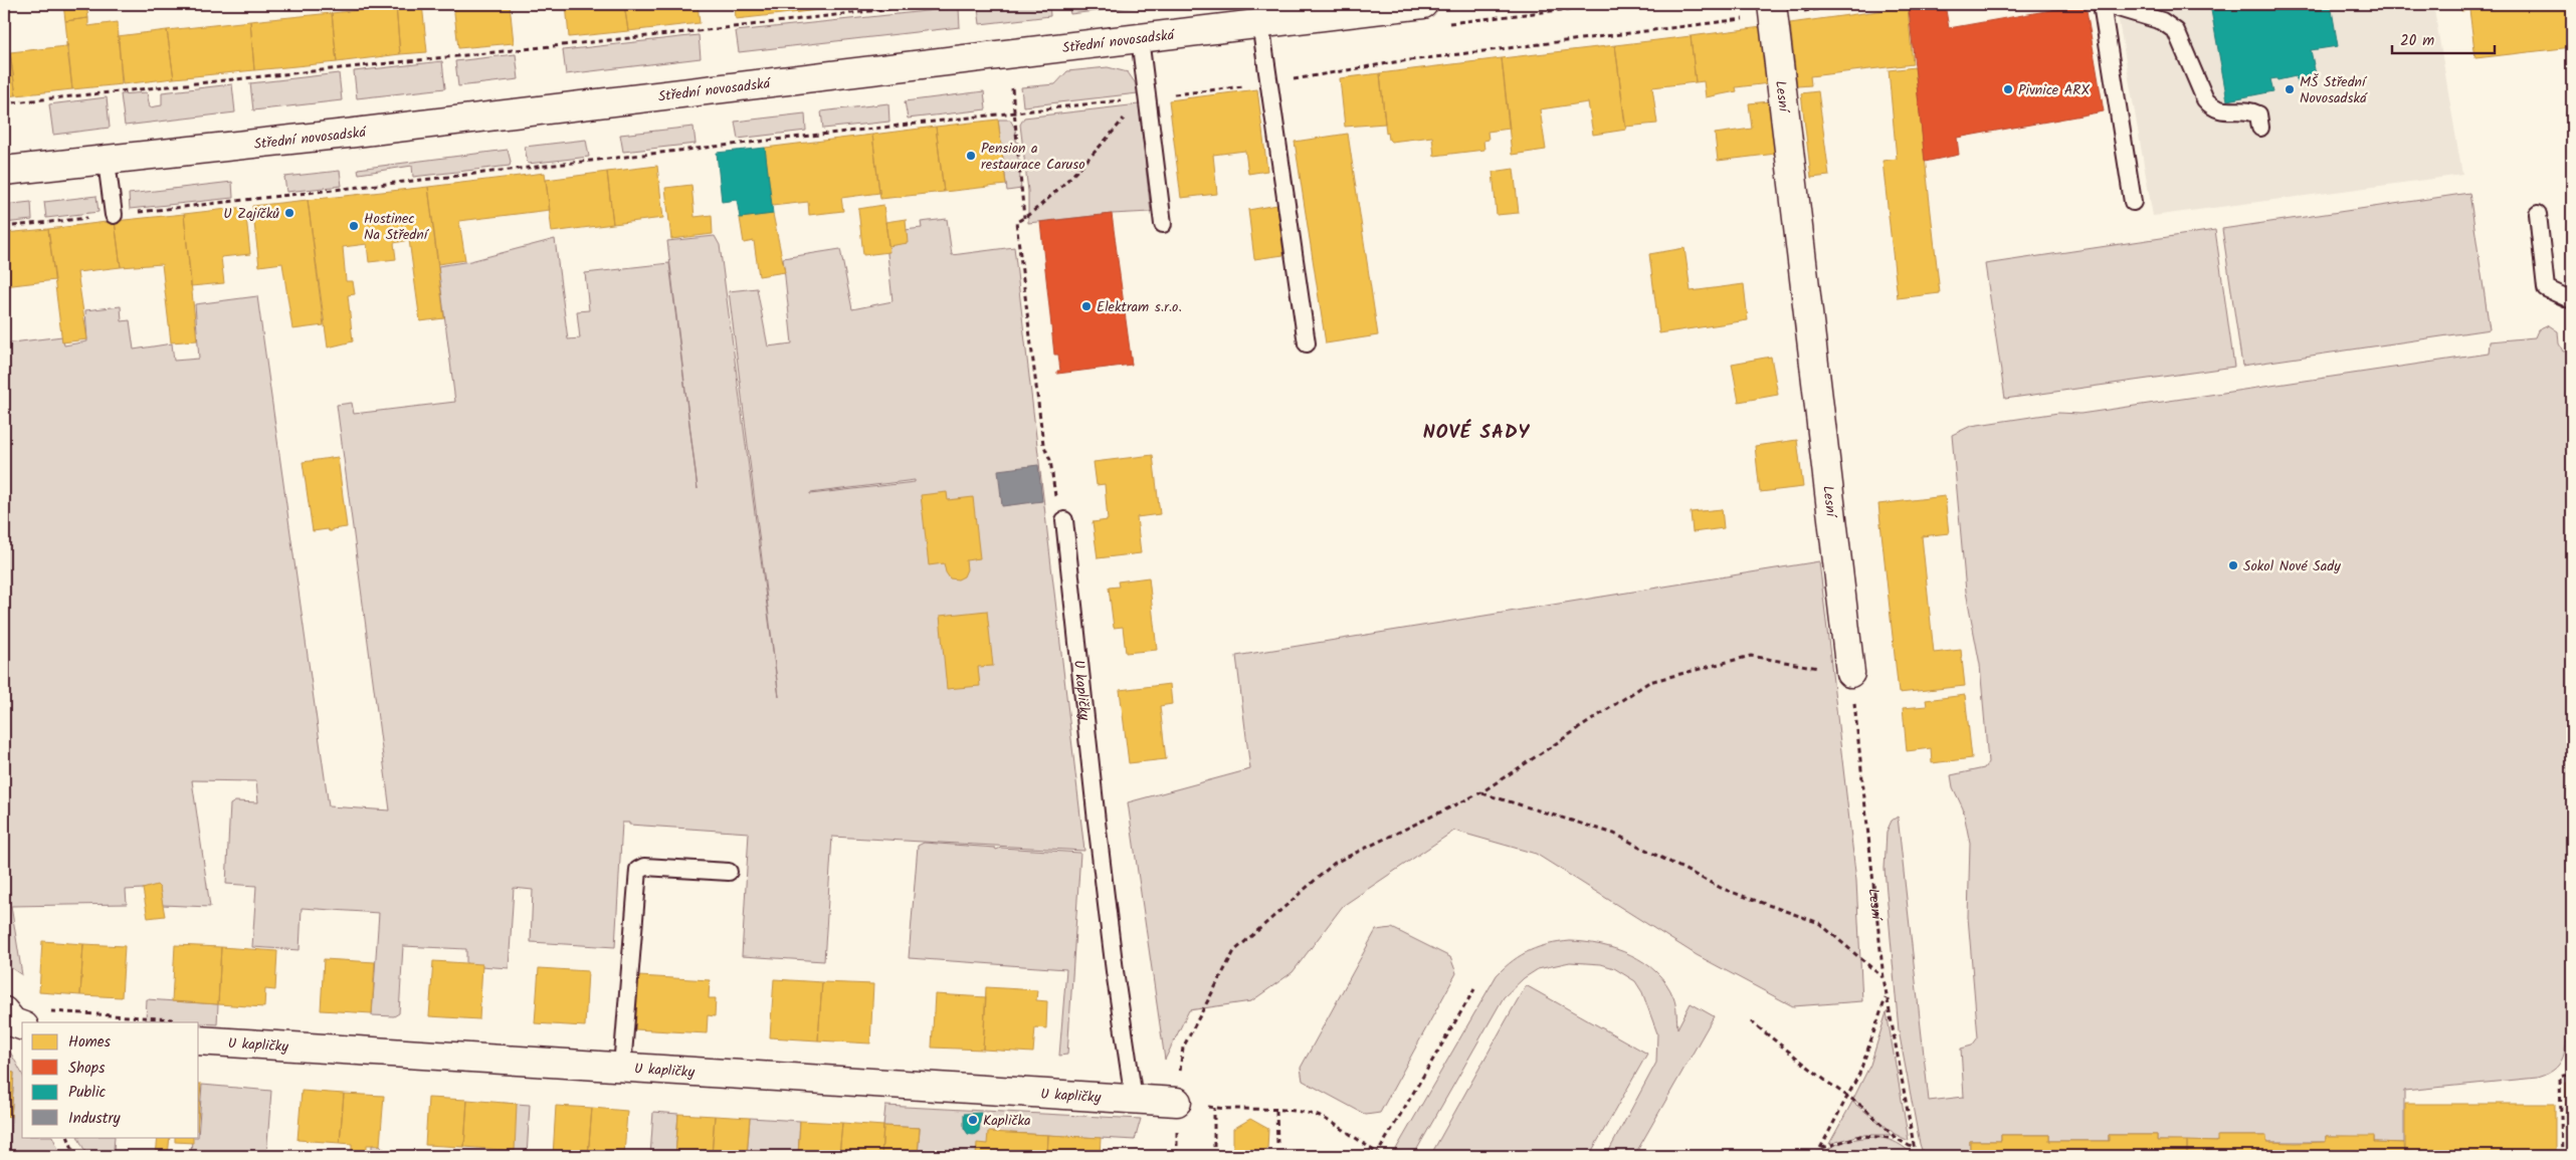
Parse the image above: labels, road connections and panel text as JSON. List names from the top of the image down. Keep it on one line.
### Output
{"streets":{"street":["Střední novosadská","Lesní","U kapličky"]},"districts":["NOVÉ SADY"],"places":["Pivnice ARX","MŠ Střední Novosadská","Pension a restaurace Caruso","U Zajíčků","Hostinec Na Střední","Elektram s.r.o.","Sokol Nové Sady","Kaplička"],"legend":["Homes","Shops","Public","Industry"],"scale_bar":"20 m"}
